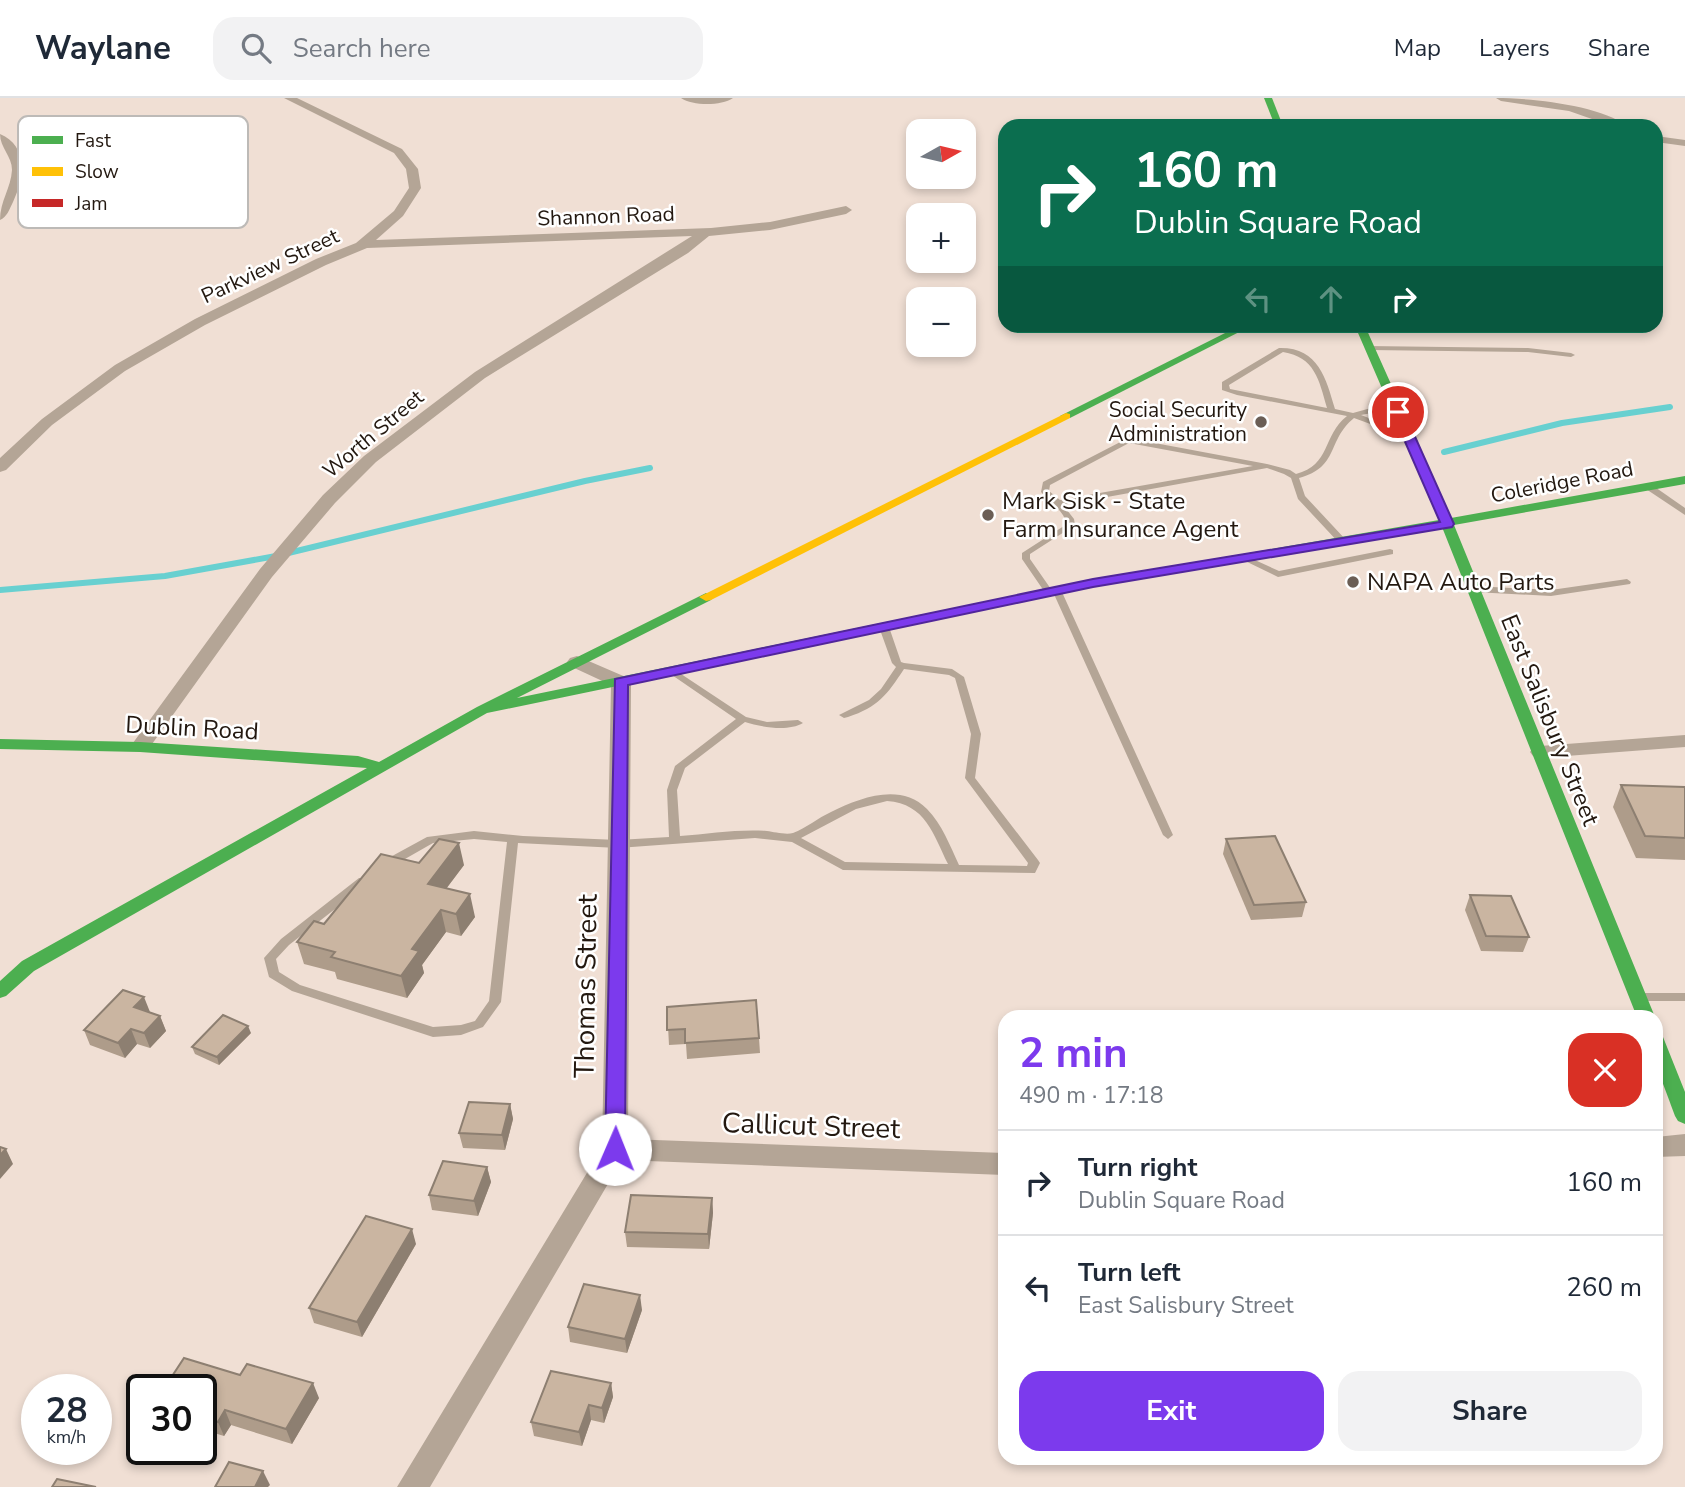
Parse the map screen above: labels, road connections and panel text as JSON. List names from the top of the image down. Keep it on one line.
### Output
{"streets":{"main road":["Coleridge Road","East Salisbury Street","Dublin Road"],"street":["Shannon Road","Parkview Street","Worth Street","Thomas Street","Callicut Street"]},"crossings":[["Shannon Road","Parkview Street"],["Shannon Road","Worth Street"],["Worth Street","Dublin Road"],["Coleridge Road","East Salisbury Street"],["Coleridge Road","Thomas Street"],["Thomas Street","Callicut Street"]],"places":["Social Security Administration","Mark Sisk - State Farm Insurance Agent","NAPA Auto Parts"],"legend":["Fast","Slow","Jam"],"north":"right","page":{"header":"Waylane","search":"Search here","nav":["Map","Layers","Share"],"map_buttons":["+","−"],"turn":["160 m","Dublin Square Road"],"heading":["2 min","490 m · 17:18"],"list":[{"name":"Turn right","note":"Dublin Square Road","value":"160 m"},{"name":"Turn left","note":"East Salisbury Street","value":"260 m"}],"buttons":["Exit","Share"],"speed":"28 km/h","limit":"30"}}
